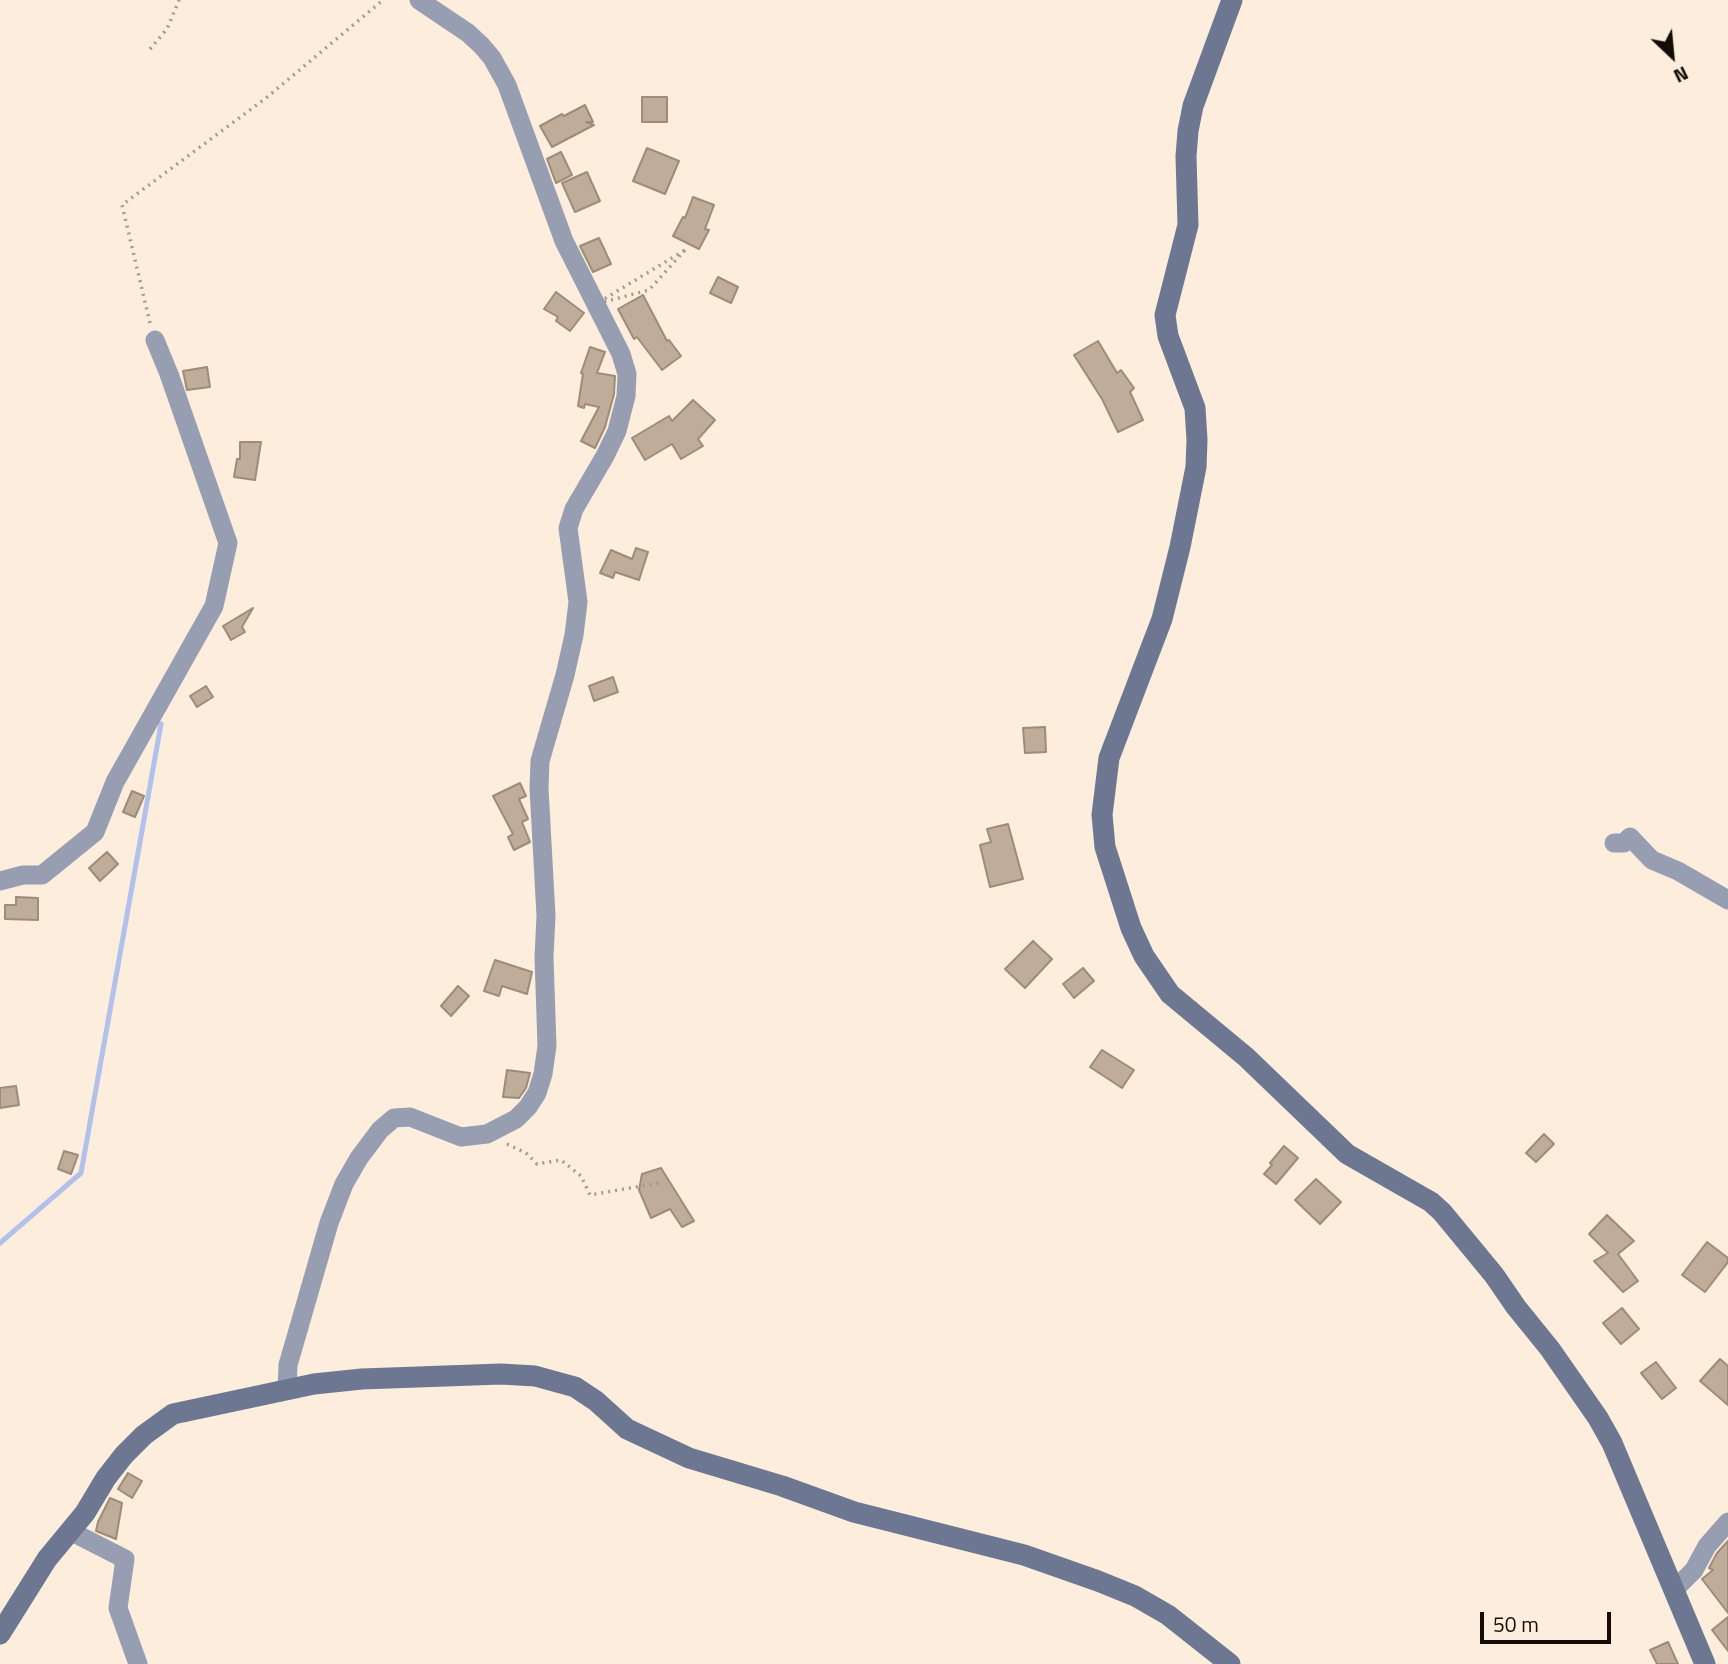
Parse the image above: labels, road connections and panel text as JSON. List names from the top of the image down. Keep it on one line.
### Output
{"scale_bar":"50 m","north":"bottom right"}
